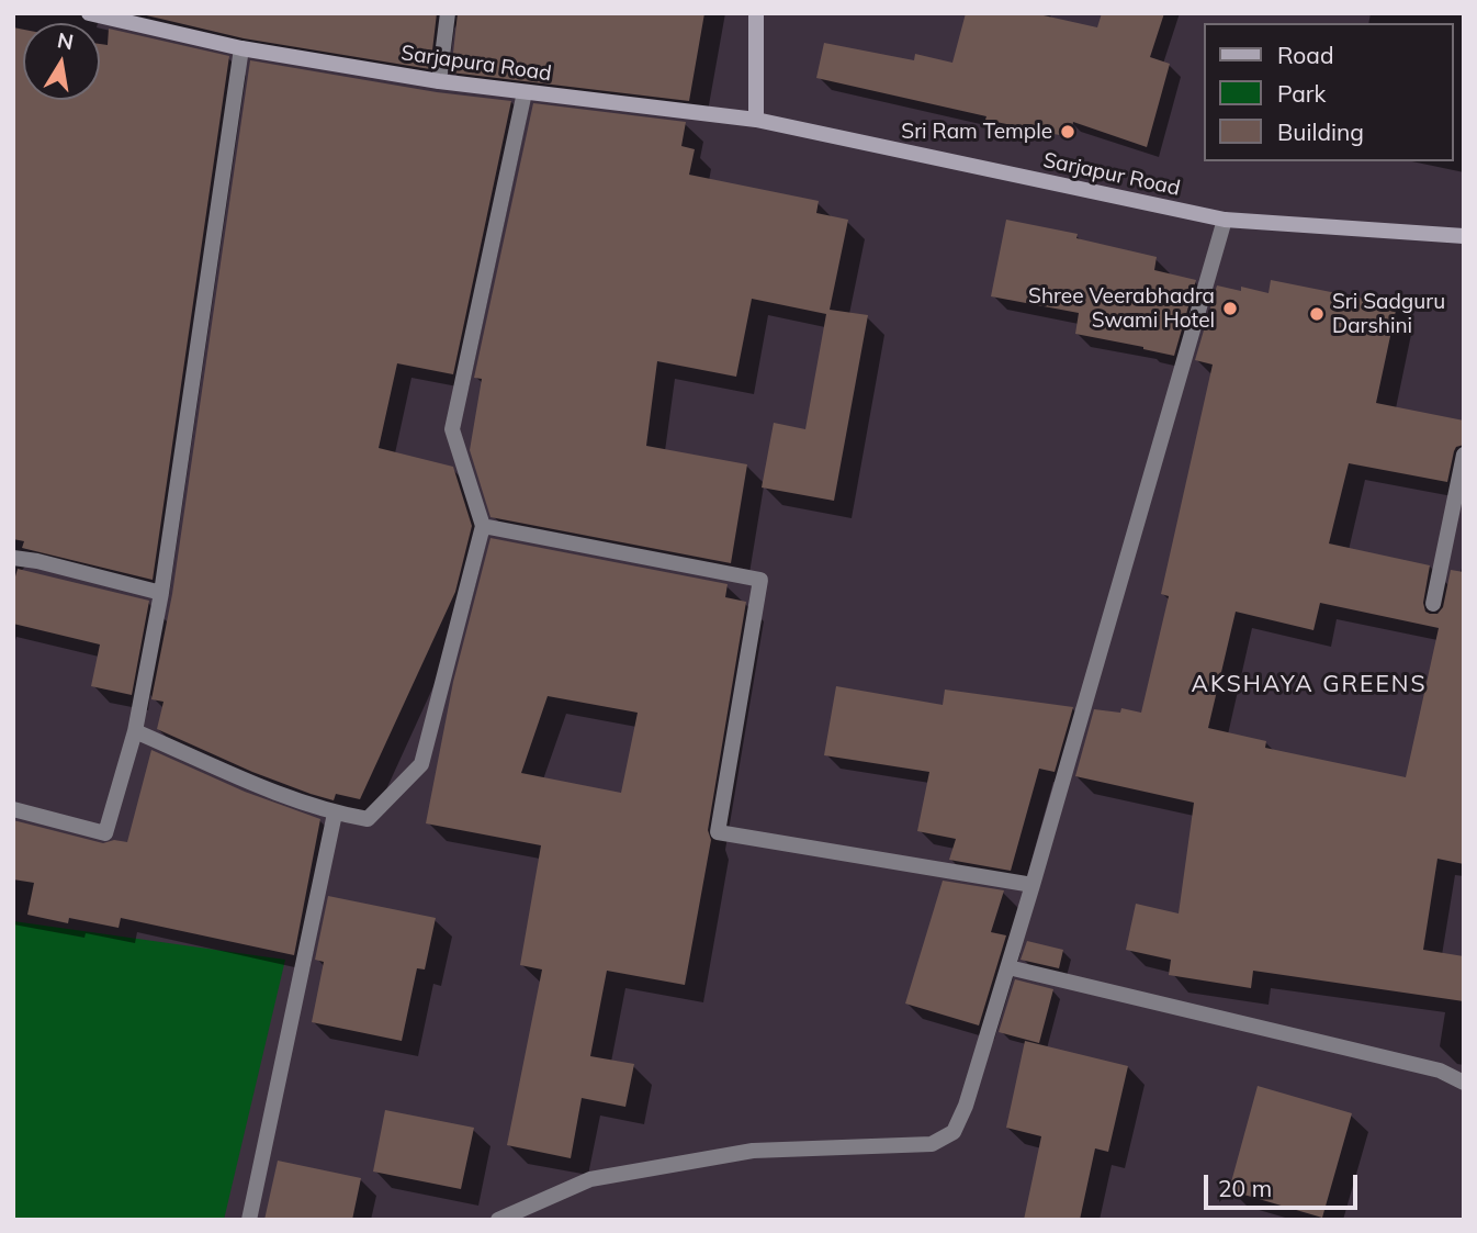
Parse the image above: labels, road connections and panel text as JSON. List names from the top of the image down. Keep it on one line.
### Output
{"streets":{"main road":["Sarjapura Road","Sarjapur Road"]},"crossings":[["Sarjapura Road","Sarjapur Road"]],"districts":["AKSHAYA GREENS"],"places":["Sri Ram Temple","Shree Veerabhadra Swami Hotel","Sri Sadguru Darshini"],"legend":["Road","Park","Building"],"scale_bar":"20 m","north":"top"}
